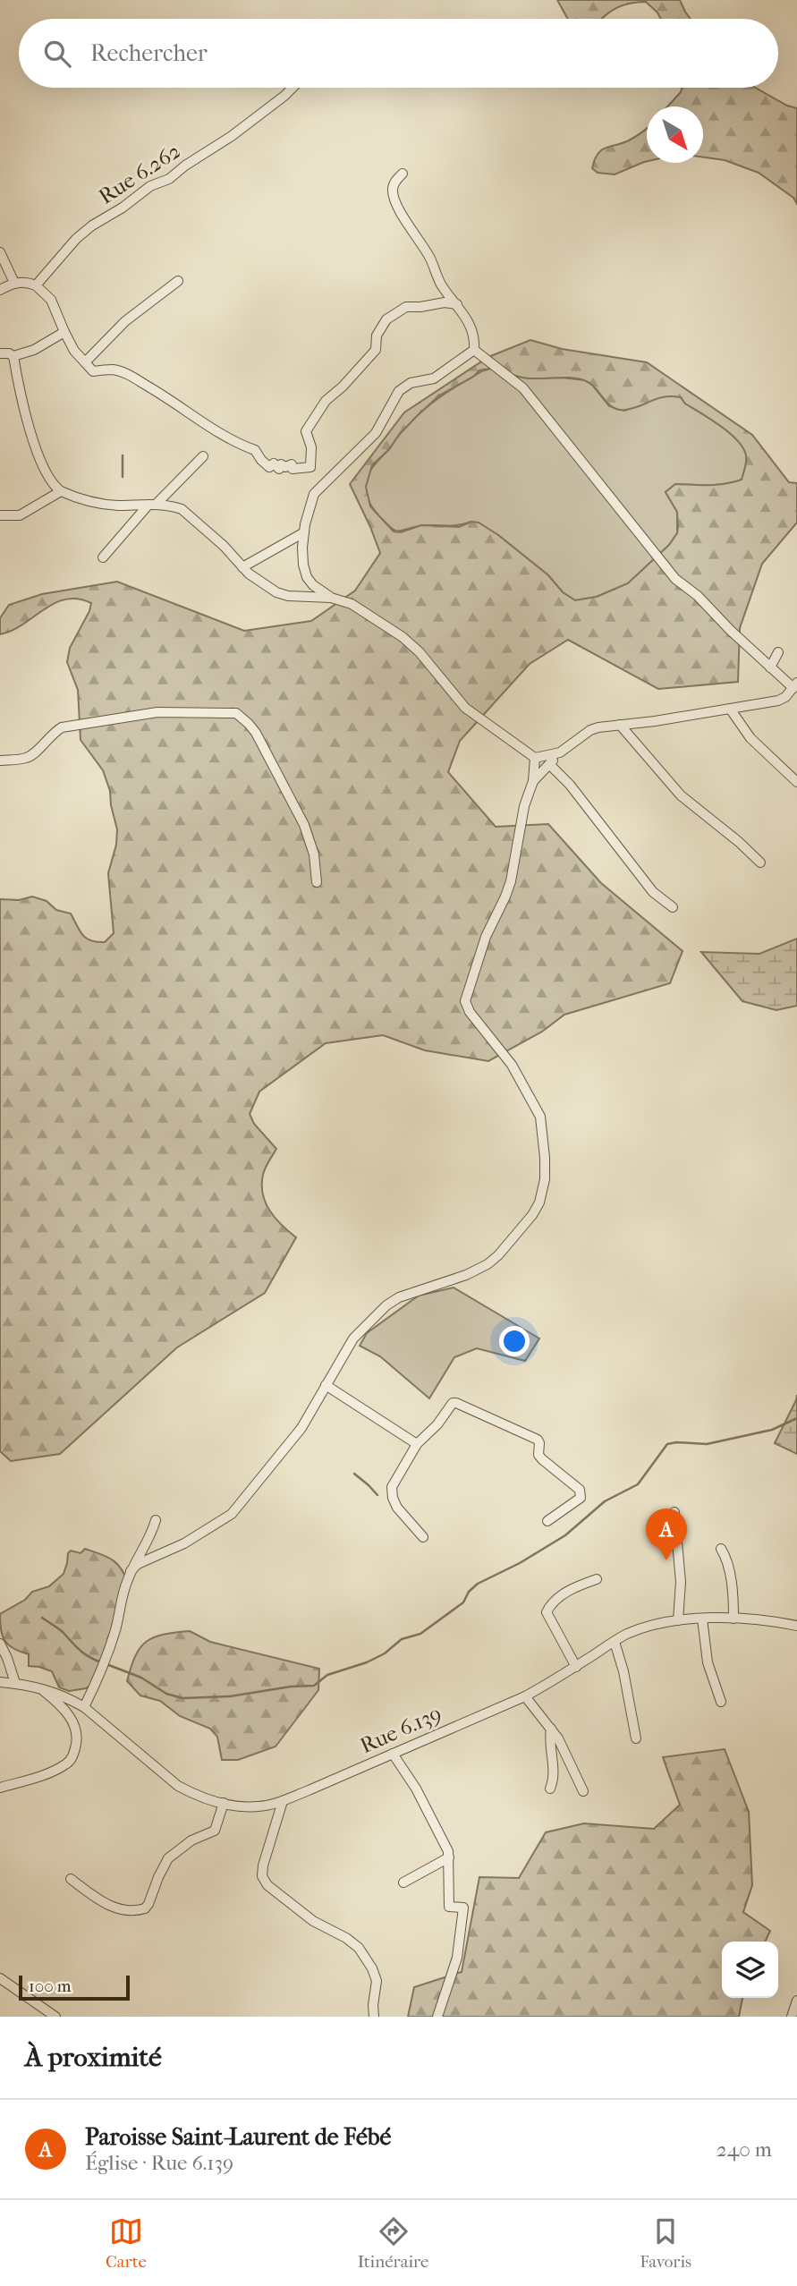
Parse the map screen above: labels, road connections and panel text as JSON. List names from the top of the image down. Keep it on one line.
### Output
{"streets":{"street":["Rue 6.262","Rue 6.139"]},"scale_bar":"100 m","north":"bottom right","page":{"search":"Rechercher","pins":"A","scale":"100 m","heading":"À proximité","list":[{"mark":"A","name":"Paroisse Saint-Laurent de Fébé","note":"Église · Rue 6.139","value":"240 m"}],"nav":["Carte","Itinéraire","Favoris"]}}
